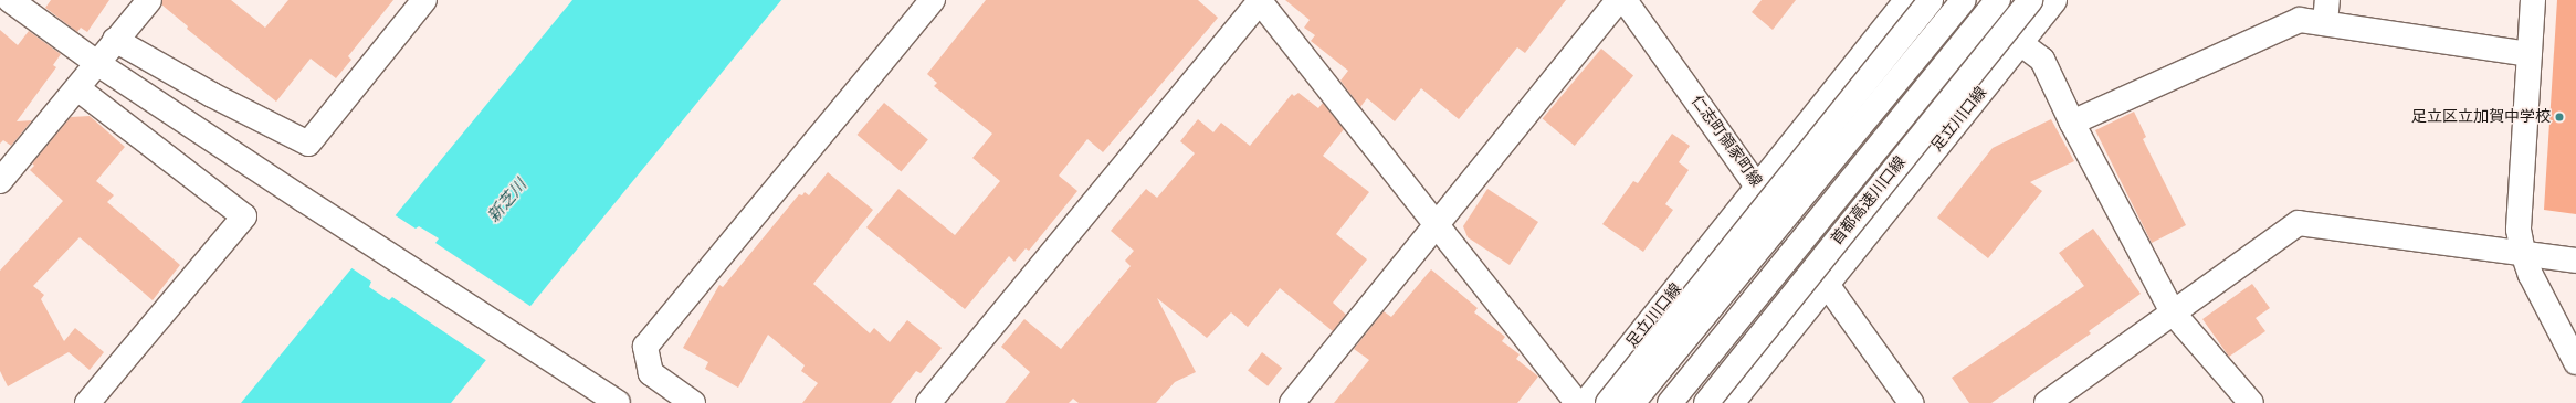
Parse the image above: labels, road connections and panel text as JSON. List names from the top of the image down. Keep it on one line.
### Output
{"streets":{"main road":["足立川口線","仁志町領家町線","首都高速川口線"]},"crossings":[["足立川口線","仁志町領家町線"]],"water":["新芝川"],"places":["足立区立加賀中学校"]}
